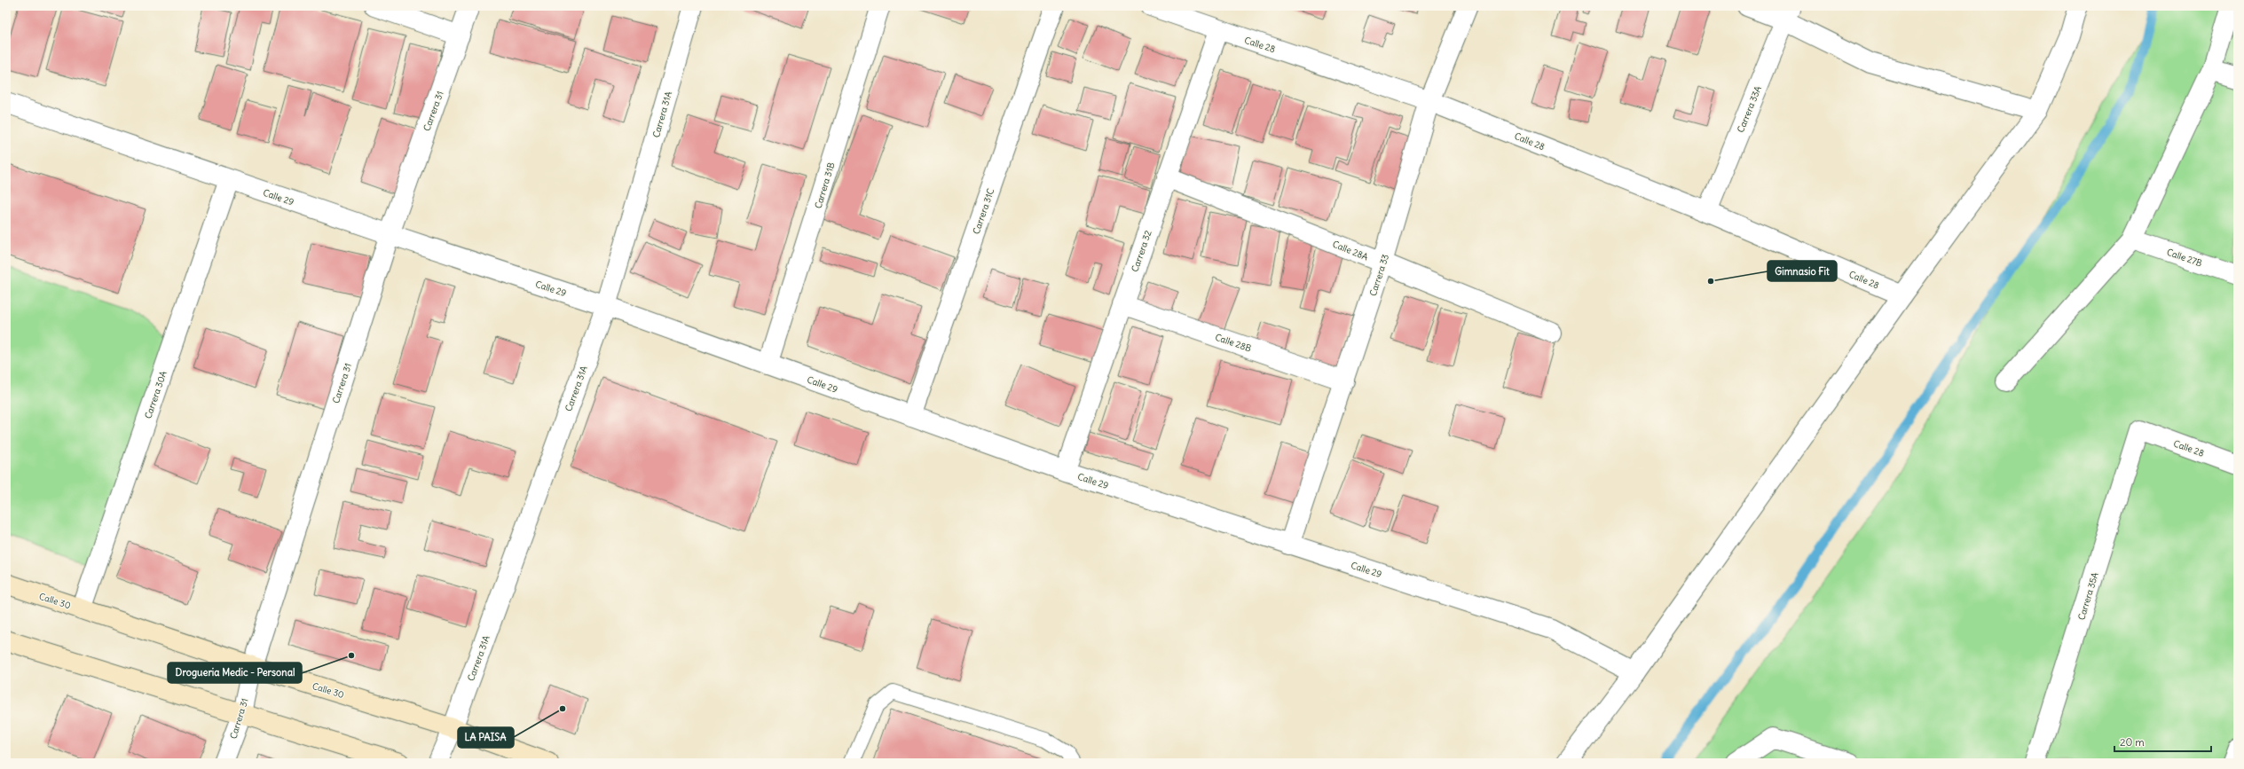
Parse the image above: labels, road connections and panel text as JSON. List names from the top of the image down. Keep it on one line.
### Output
{"streets":{"main road":["Calle 30"],"street":["Calle 28","Carrera 33A","Carrera 31","Carrera 31A","Carrera 31B","Calle 29","Carrera 31C","Calle 28A","Carrera 32","Calle 27B","Carrera 33","Calle 28B","Carrera 30A","Carrera 35A"]},"crossings":[["Calle 28","Carrera 33A"],["Calle 28","Carrera 32"],["Calle 28","Carrera 33"],["Calle 28","Carrera 35A"],["Carrera 31","Calle 29"],["Carrera 31","Calle 30"],["Carrera 31A","Calle 29"],["Carrera 31A","Calle 30"],["Carrera 31B","Calle 29"],["Calle 29","Carrera 31C"],["Calle 29","Carrera 32"],["Calle 29","Carrera 33"],["Calle 29","Carrera 30A"],["Calle 28A","Carrera 32"],["Calle 28A","Carrera 33"],["Carrera 32","Calle 28B"],["Carrera 33","Calle 28B"],["Carrera 30A","Calle 30"]],"places":["Gimnasio Fit","Drogueria Medic - Personal","LA PAISA"],"scale_bar":"20 m"}
